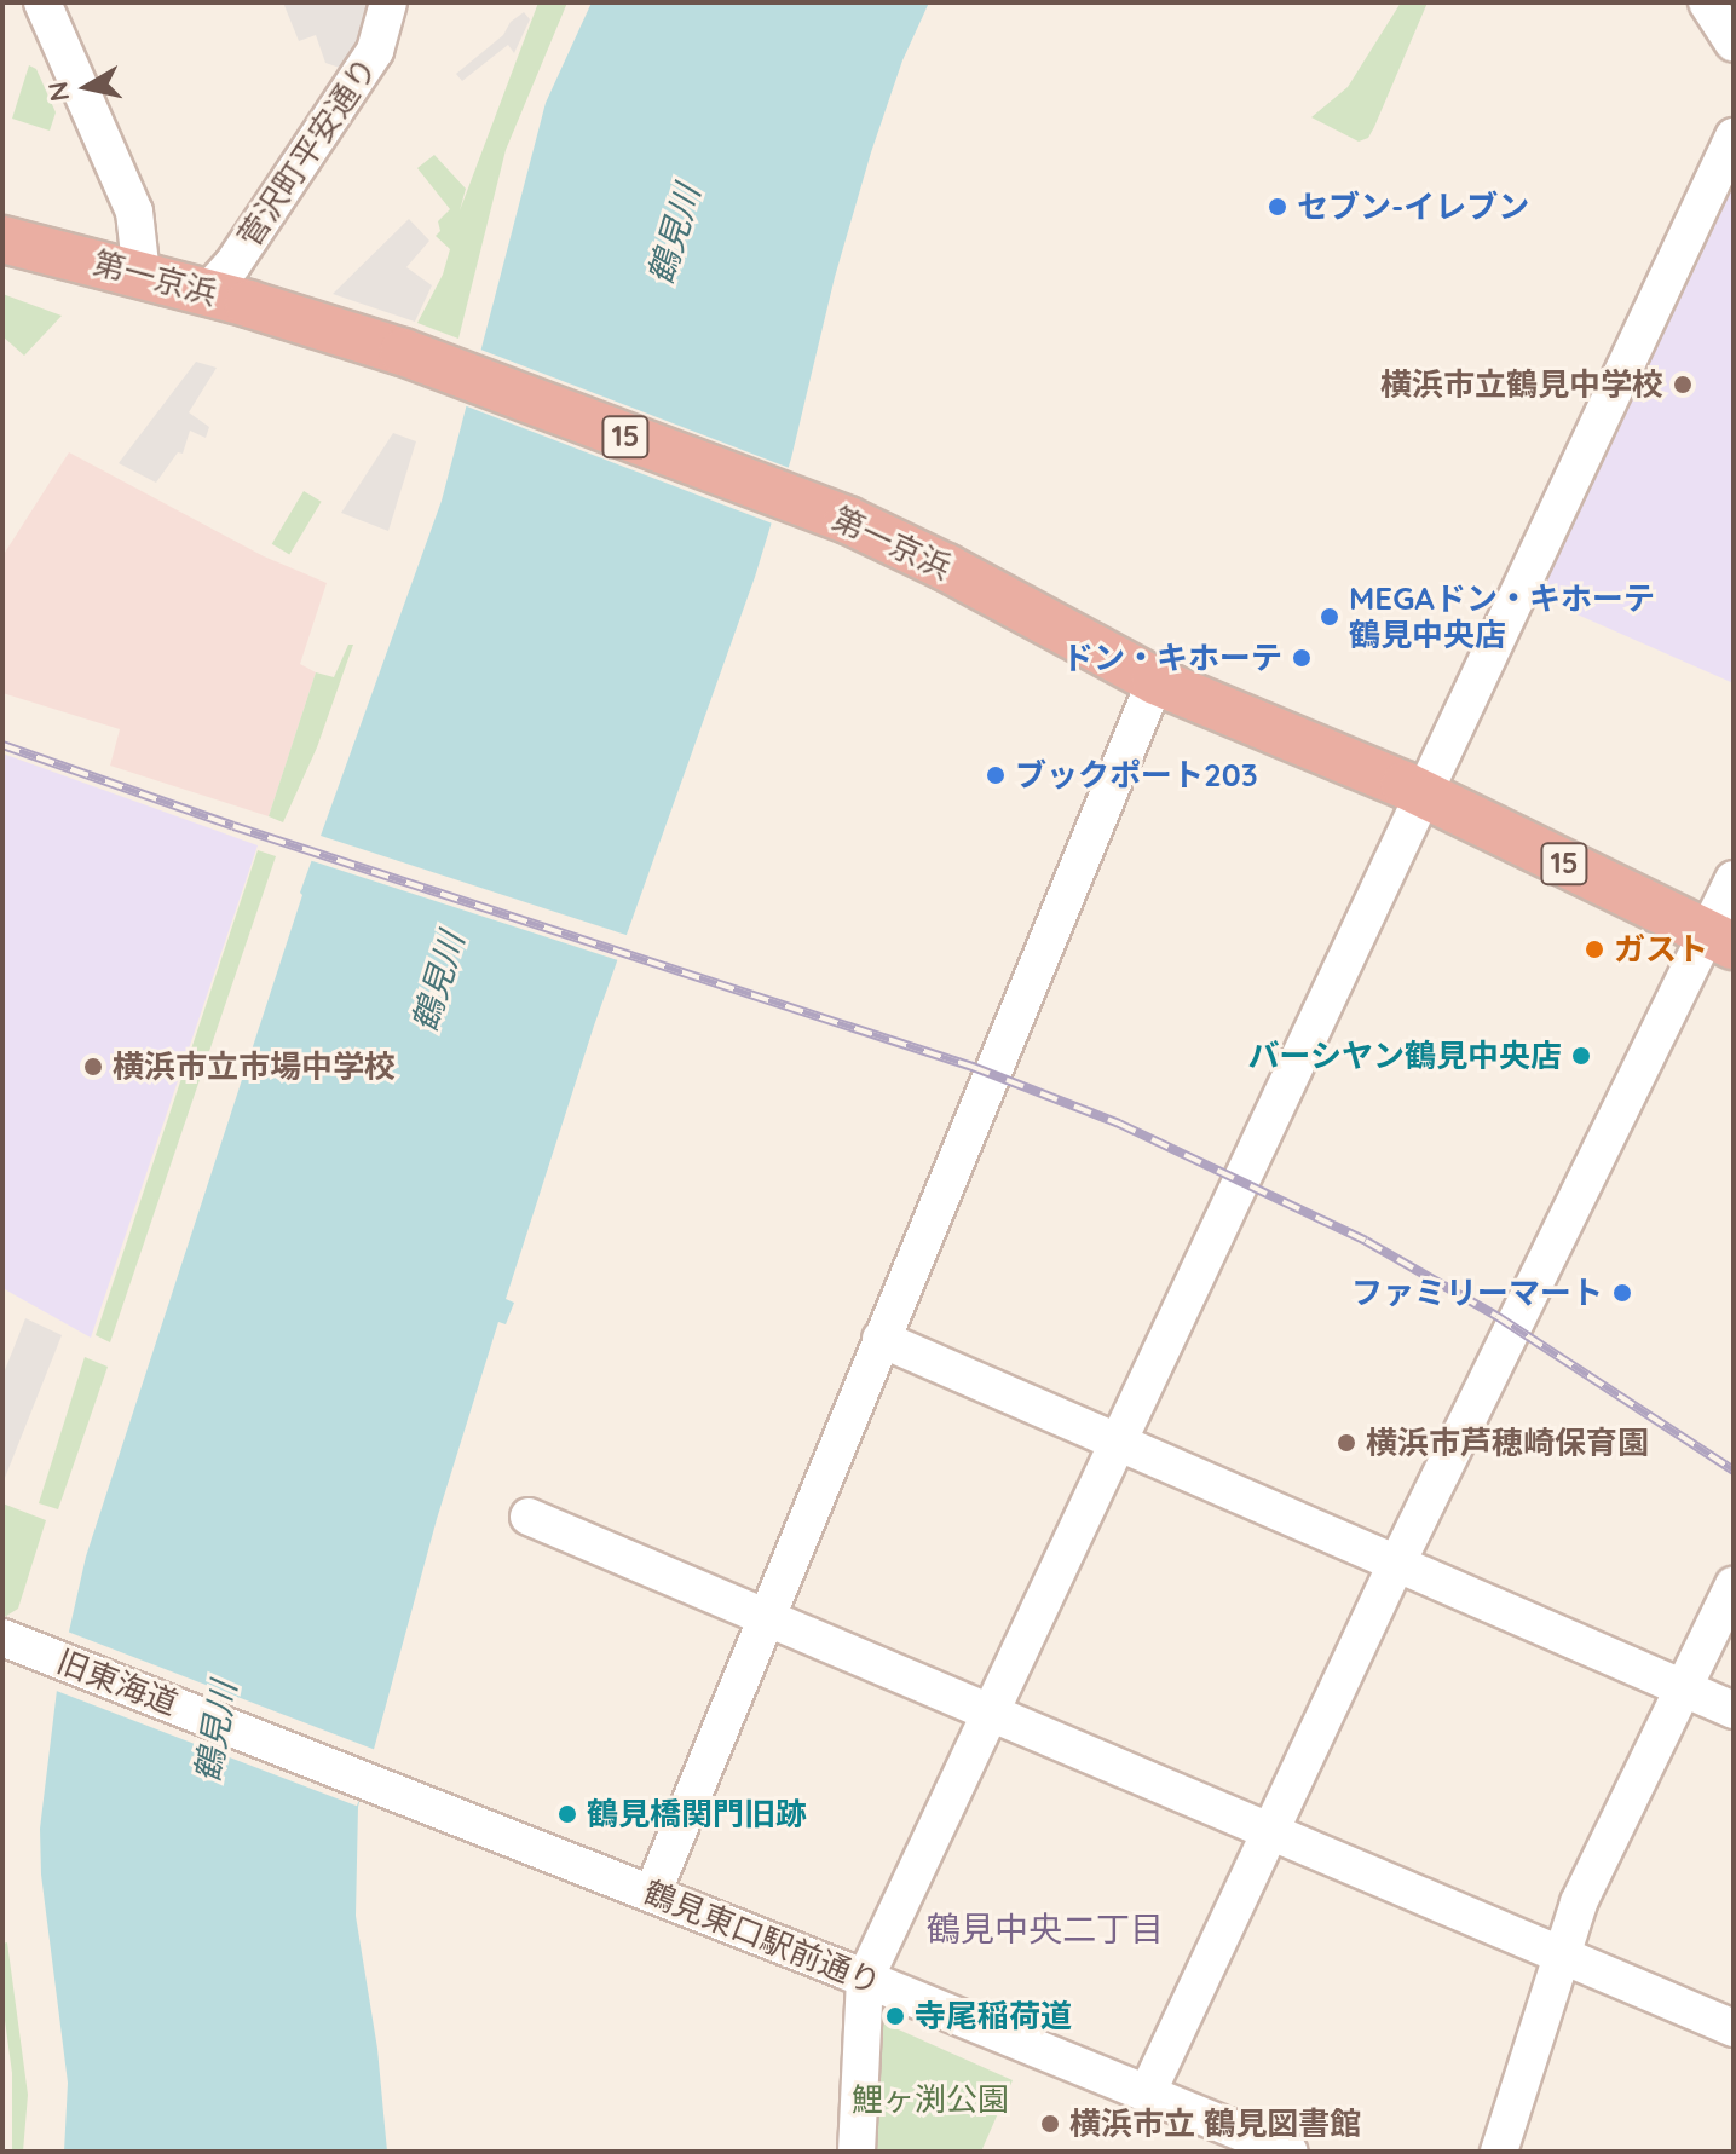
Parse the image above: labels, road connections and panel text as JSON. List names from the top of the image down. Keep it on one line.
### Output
{"streets":{"highway":["第一京浜","15"],"street":["菅沢町平安通り","旧東海道","鶴見東口駅前通り"]},"crossings":[["菅沢町平安通り","第一京浜"],["旧東海道","鶴見東口駅前通り"]],"districts":["鶴見中央二丁目"],"water":["鶴見川"],"parks":["鯉ヶ渕公園"],"places":["セブン-イレブン","横浜市立鶴見中学校","MEGAドン・キホーテ 鶴見中央店","ドン・キホーテ","ブックポート203","ガスト","バーシヤン鶴見中央店","横浜市立市場中学校","ファミリーマート","横浜市芦穂崎保育園","鶴見橋関門旧跡","寺尾稲荷道","横浜市立 鶴見図書館"],"north":"left"}
